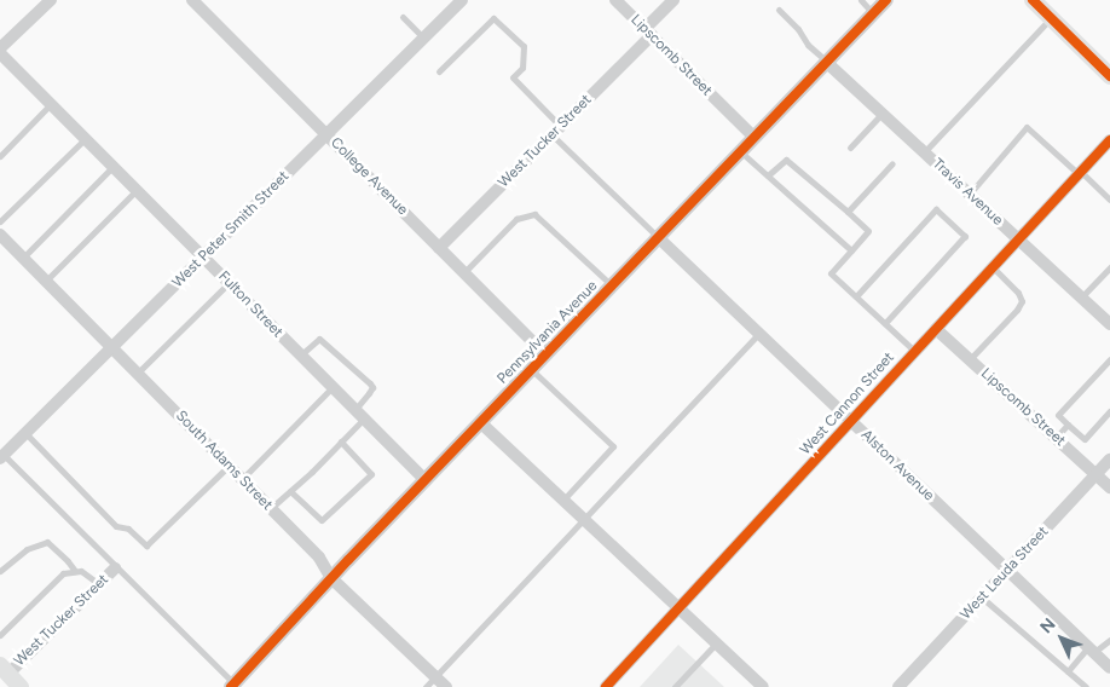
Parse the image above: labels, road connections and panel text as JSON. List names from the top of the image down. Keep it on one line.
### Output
{"streets":{"street":["Lipscomb Street","West Tucker Street","College Avenue","Travis Avenue","West Peter Smith Street","Fulton Street","Pennsylvania Avenue","West Cannon Street","South Adams Street","Alston Avenue","West Leuda Street"]},"crossings":[["Lipscomb Street","West Tucker Street"],["Lipscomb Street","Pennsylvania Avenue"],["Lipscomb Street","West Cannon Street"],["Lipscomb Street","West Leuda Street"],["West Tucker Street","College Avenue"],["College Avenue","West Peter Smith Street"],["College Avenue","Pennsylvania Avenue"],["Travis Avenue","Pennsylvania Avenue"],["Travis Avenue","West Cannon Street"],["West Peter Smith Street","Fulton Street"],["West Peter Smith Street","South Adams Street"],["Fulton Street","Pennsylvania Avenue"],["Pennsylvania Avenue","South Adams Street"],["Pennsylvania Avenue","Alston Avenue"],["West Cannon Street","Alston Avenue"],["Alston Avenue","West Leuda Street"]],"north":"top left"}
